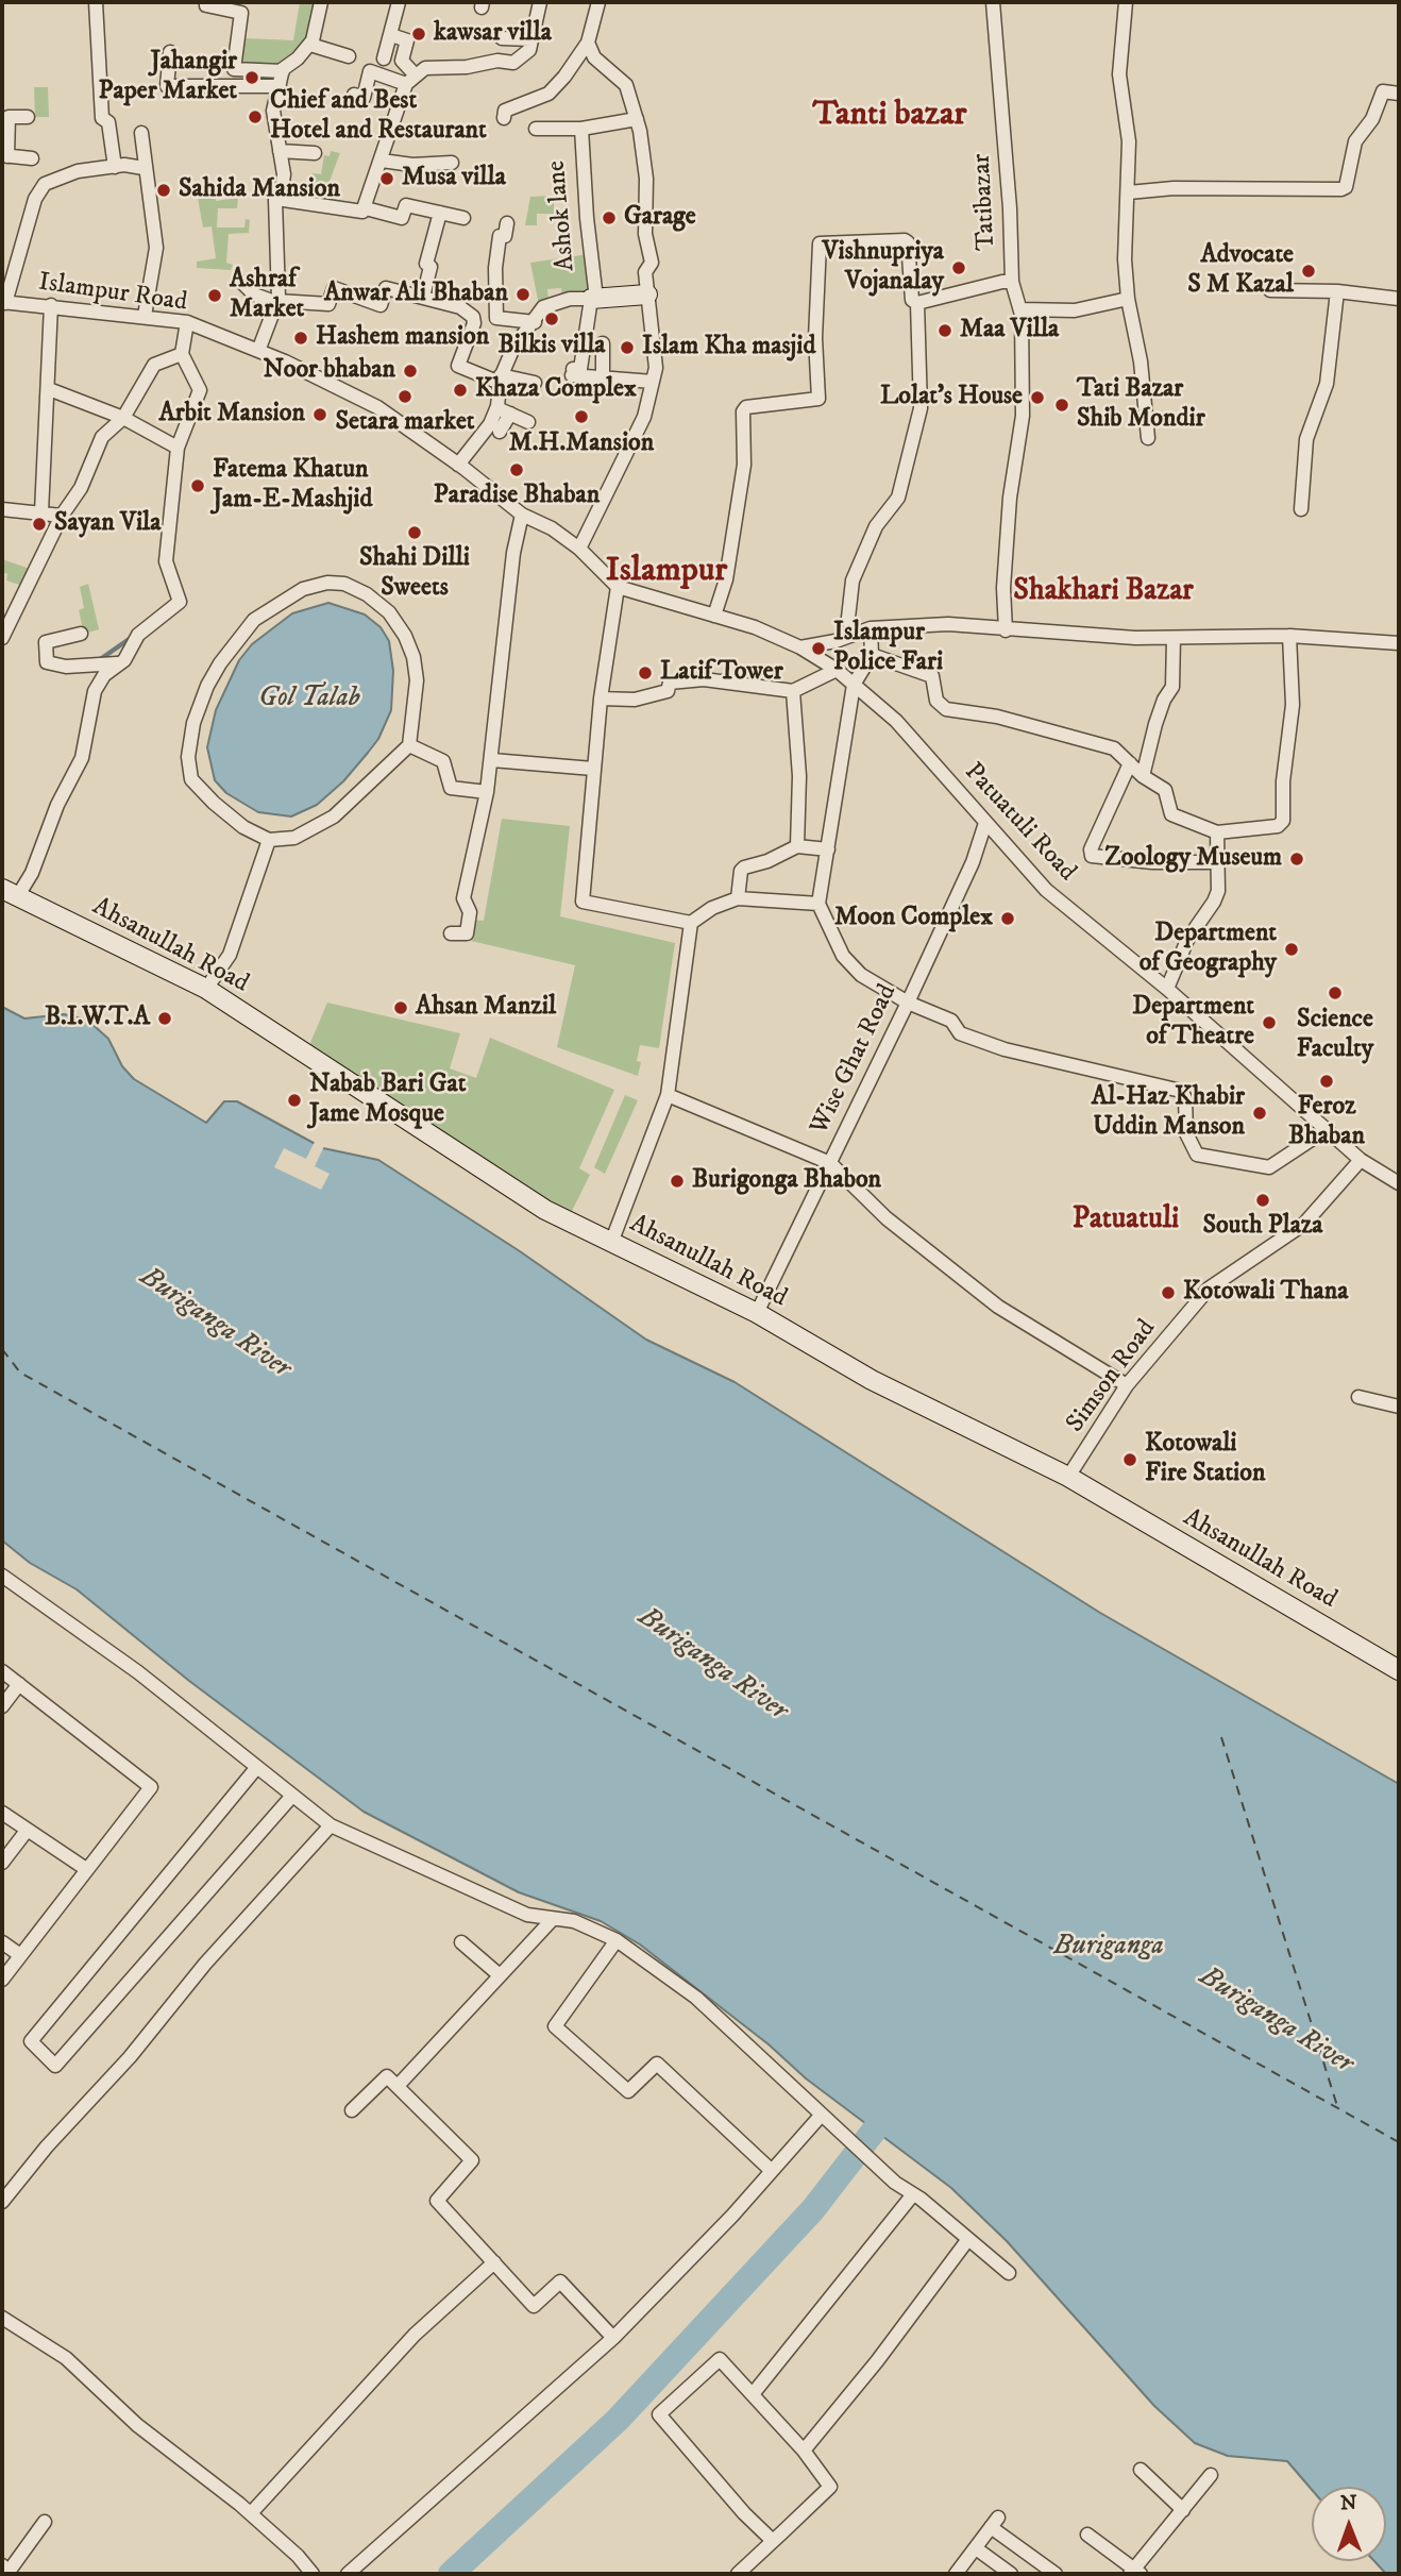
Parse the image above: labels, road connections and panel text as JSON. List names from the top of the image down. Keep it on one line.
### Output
{"streets":{"street":["Tatibazar","Ashok lane","Islampur Road","Patuatuli Road","Ahsanullah Road","Wise Ghat Road","Simson Road"]},"crossings":[["Ashok lane","Islampur Road"],["Islampur Road","Patuatuli Road"],["Patuatuli Road","Wise Ghat Road"],["Patuatuli Road","Simson Road"],["Ahsanullah Road","Wise Ghat Road"],["Ahsanullah Road","Simson Road"]],"districts":["Tanti bazar","Islampur","Shakhari Bazar","Patuatuli"],"water":["Gol Talab","Buriganga River","Buriganga"],"places":["kawsar villa","Jahangir Paper Market","Chief and Best Hotel and Restaurant","Musa villa","Sahida Mansion","Garage","Vishnupriya Vojanalay","Advocate S M Kazal","Anwar Ali Bhaban","Ashraf Market","Bilkis villa","Maa Villa","Hashem mansion","Islam Kha masjid","Noor bhaban","Khaza Complex","Setara market","Lolat's House","Tati Bazar Shib Mondir","Arbit Mansion","M.H.Mansion","Paradise Bhaban","Fatema Khatun Jam-E-Mashjid","Sayan Vila","Shahi Dilli Sweets","Islampur Police Fari","Latif Tower","Zoology Museum","Moon Complex","Department of Geography","Science Faculty","Ahsan Manzil","B.I.W.T.A","Department of Theatre","Feroz Bhaban","Nabab Bari Gat Jame Mosque","Al-Haz Khabir Uddin Manson","Burigonga Bhabon","South Plaza","Kotowali Thana","Kotowali Fire Station"],"north":"top"}
